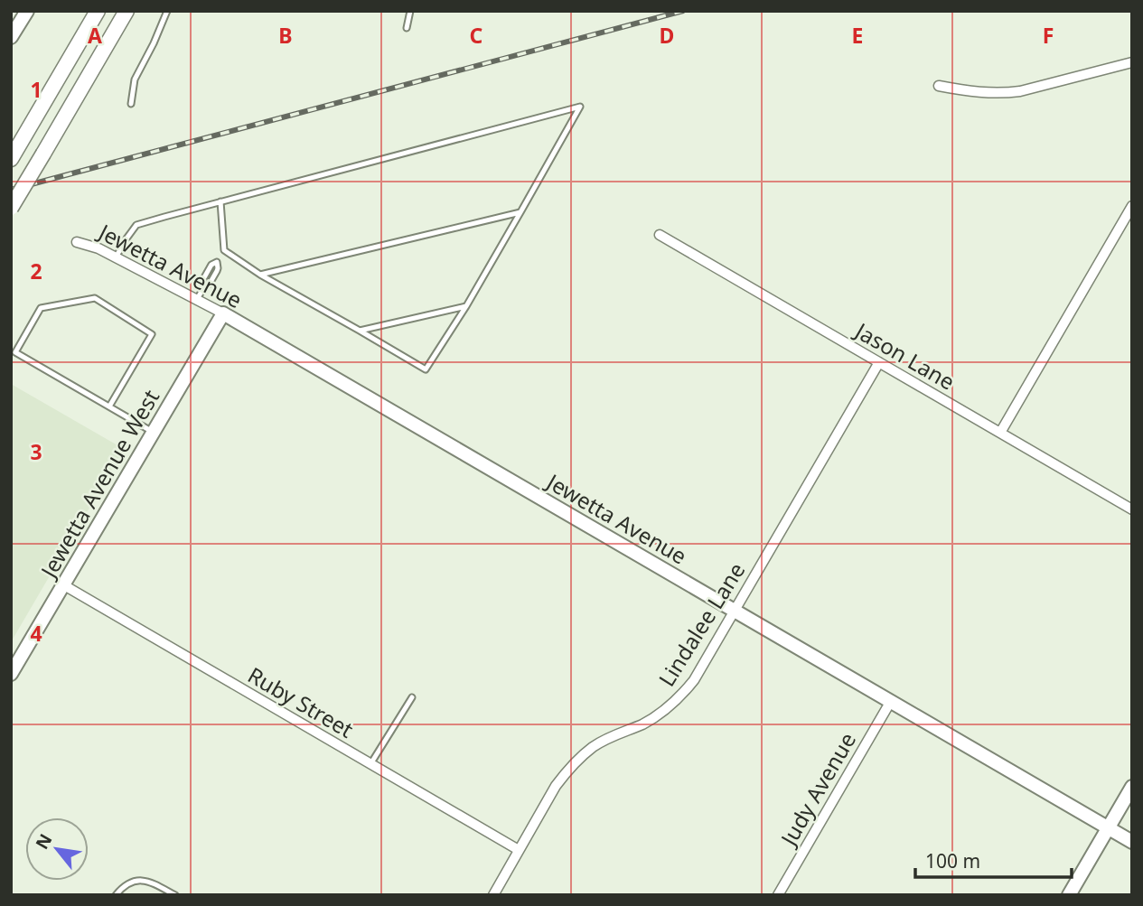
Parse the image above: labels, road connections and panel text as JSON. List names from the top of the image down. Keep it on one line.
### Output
{"streets":{"street":["Jewetta Avenue","Jason Lane","Jewetta Avenue West","Lindalee Lane","Ruby Street","Judy Avenue"]},"crossings":[["Jewetta Avenue","Jewetta Avenue West"],["Jewetta Avenue","Lindalee Lane"],["Jewetta Avenue","Judy Avenue"],["Jason Lane","Lindalee Lane"],["Jewetta Avenue West","Ruby Street"],["Lindalee Lane","Ruby Street"]],"scale_bar":"100 m","north":"top left","grid":{"columns":["A","B","C","D","E","F"],"rows":["1","2","3","4"]}}
